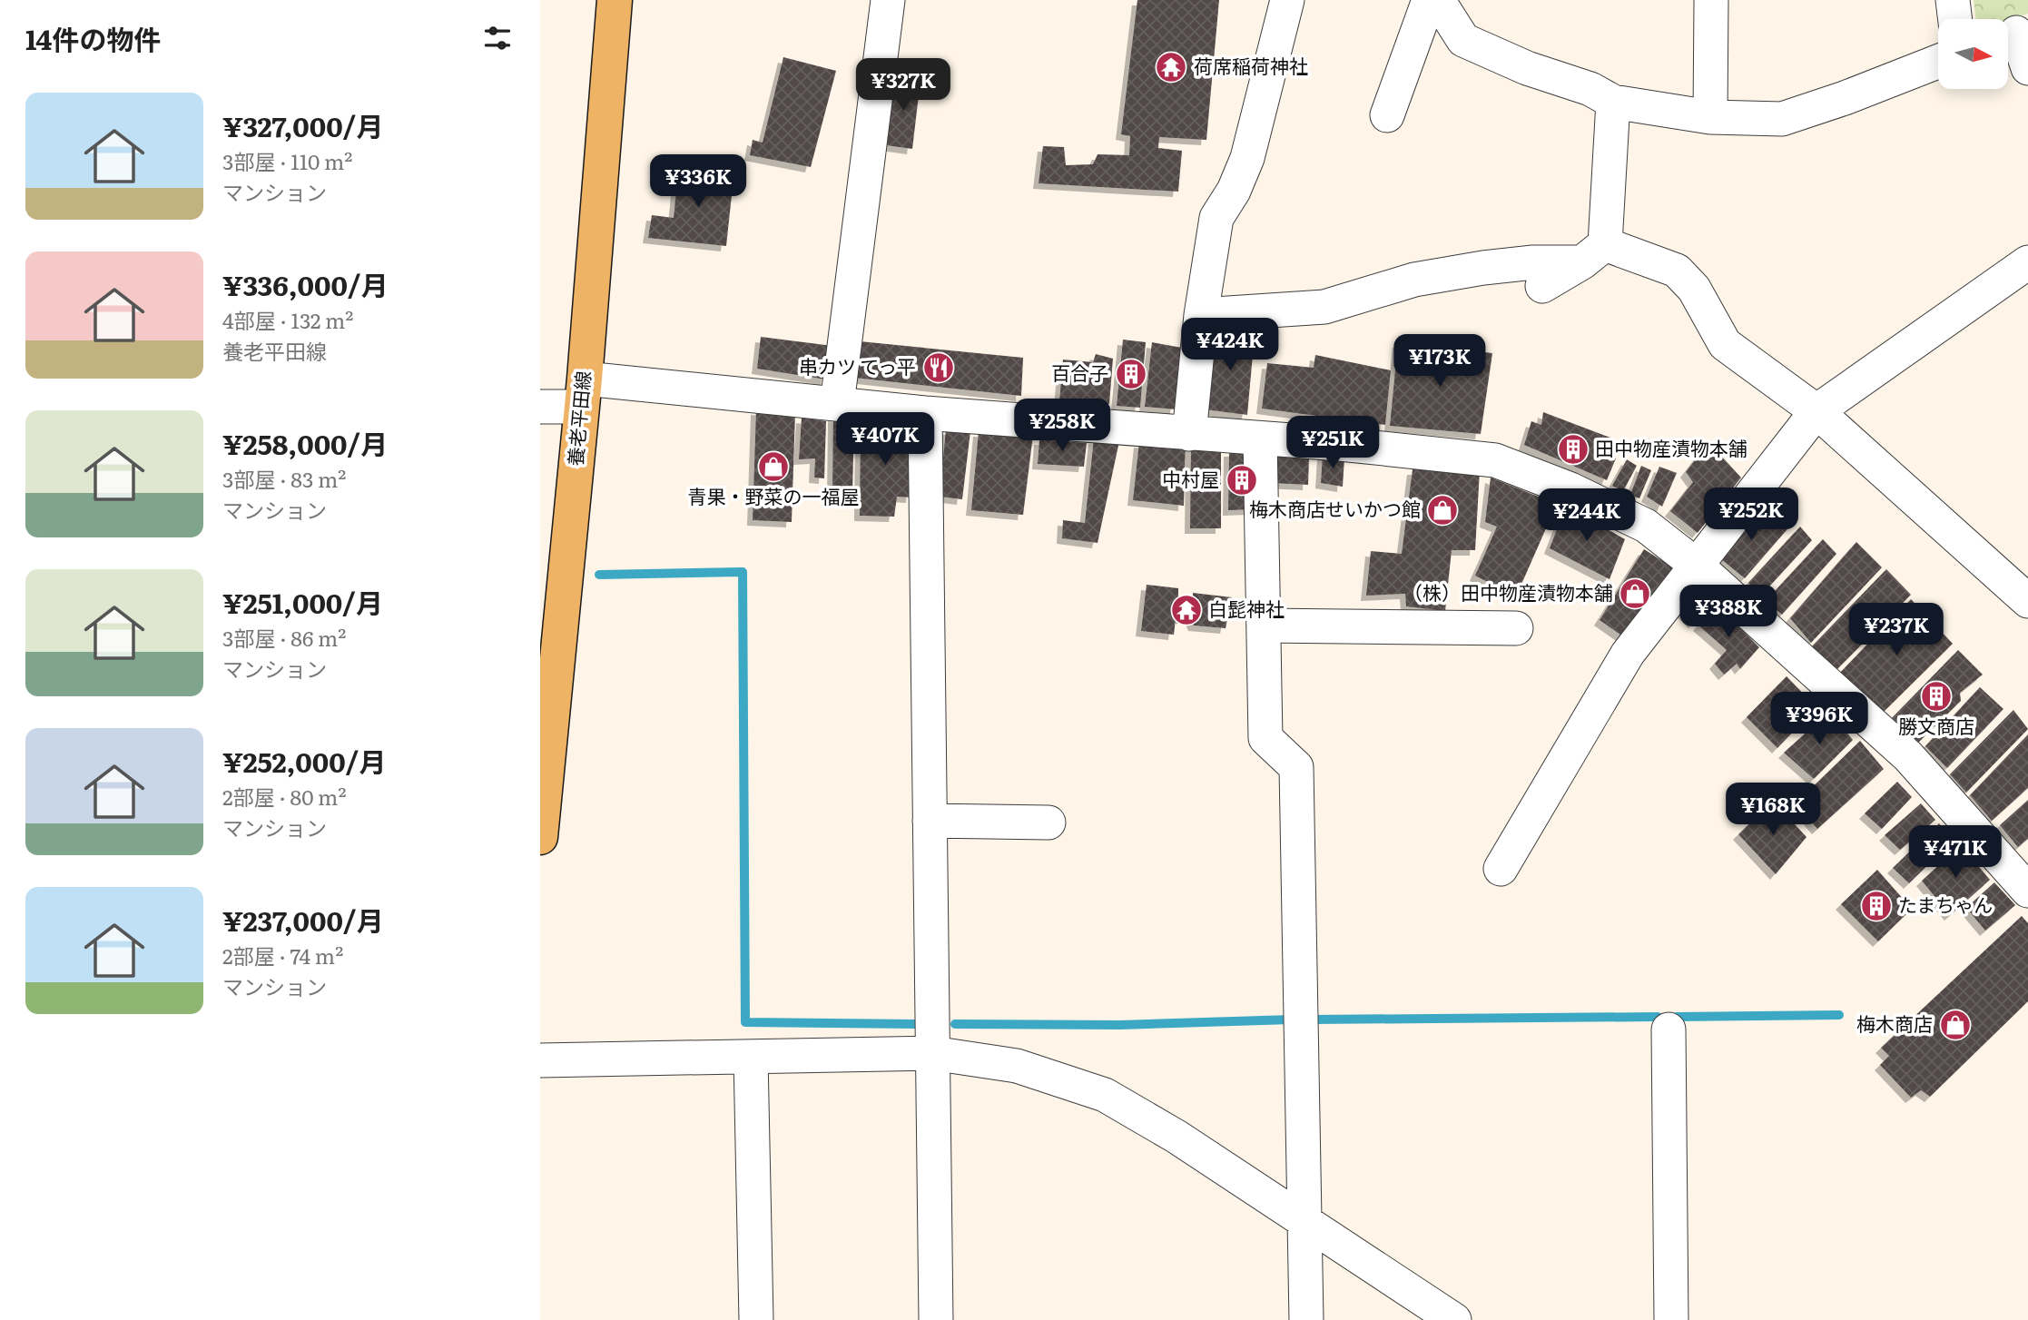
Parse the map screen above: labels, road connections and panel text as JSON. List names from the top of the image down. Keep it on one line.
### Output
{"streets":{"main road":["養老平田線"]},"places":{"temple":["荷席稲荷神社","白髭神社"],"restaurant":["串カツ てっ平"],"building":["百合子","田中物産漬物本舗","中村屋","勝文商店","たまちゃん"],"shop":["青果・野菜の一福屋","梅木商店せいかつ館","（株）田中物産漬物本舗","梅木商店"]},"north":"right","page":{"heading":"14件の物件","price":["¥327K","¥336K","¥424K","¥173K","¥258K","¥407K","¥251K","¥252K","¥244K","¥388K","¥237K","¥396K","¥168K","¥471K"],"list":[{"name":"¥327,000/月","note":"3部屋 · 110 m² · マンション"},{"name":"¥336,000/月","note":"4部屋 · 132 m² · 養老平田線"},{"name":"¥258,000/月","note":"3部屋 · 83 m² · マンション"},{"name":"¥251,000/月","note":"3部屋 · 86 m² · マンション"},{"name":"¥252,000/月","note":"2部屋 · 80 m² · マンション"},{"name":"¥237,000/月","note":"2部屋 · 74 m² · マンション"}]}}
